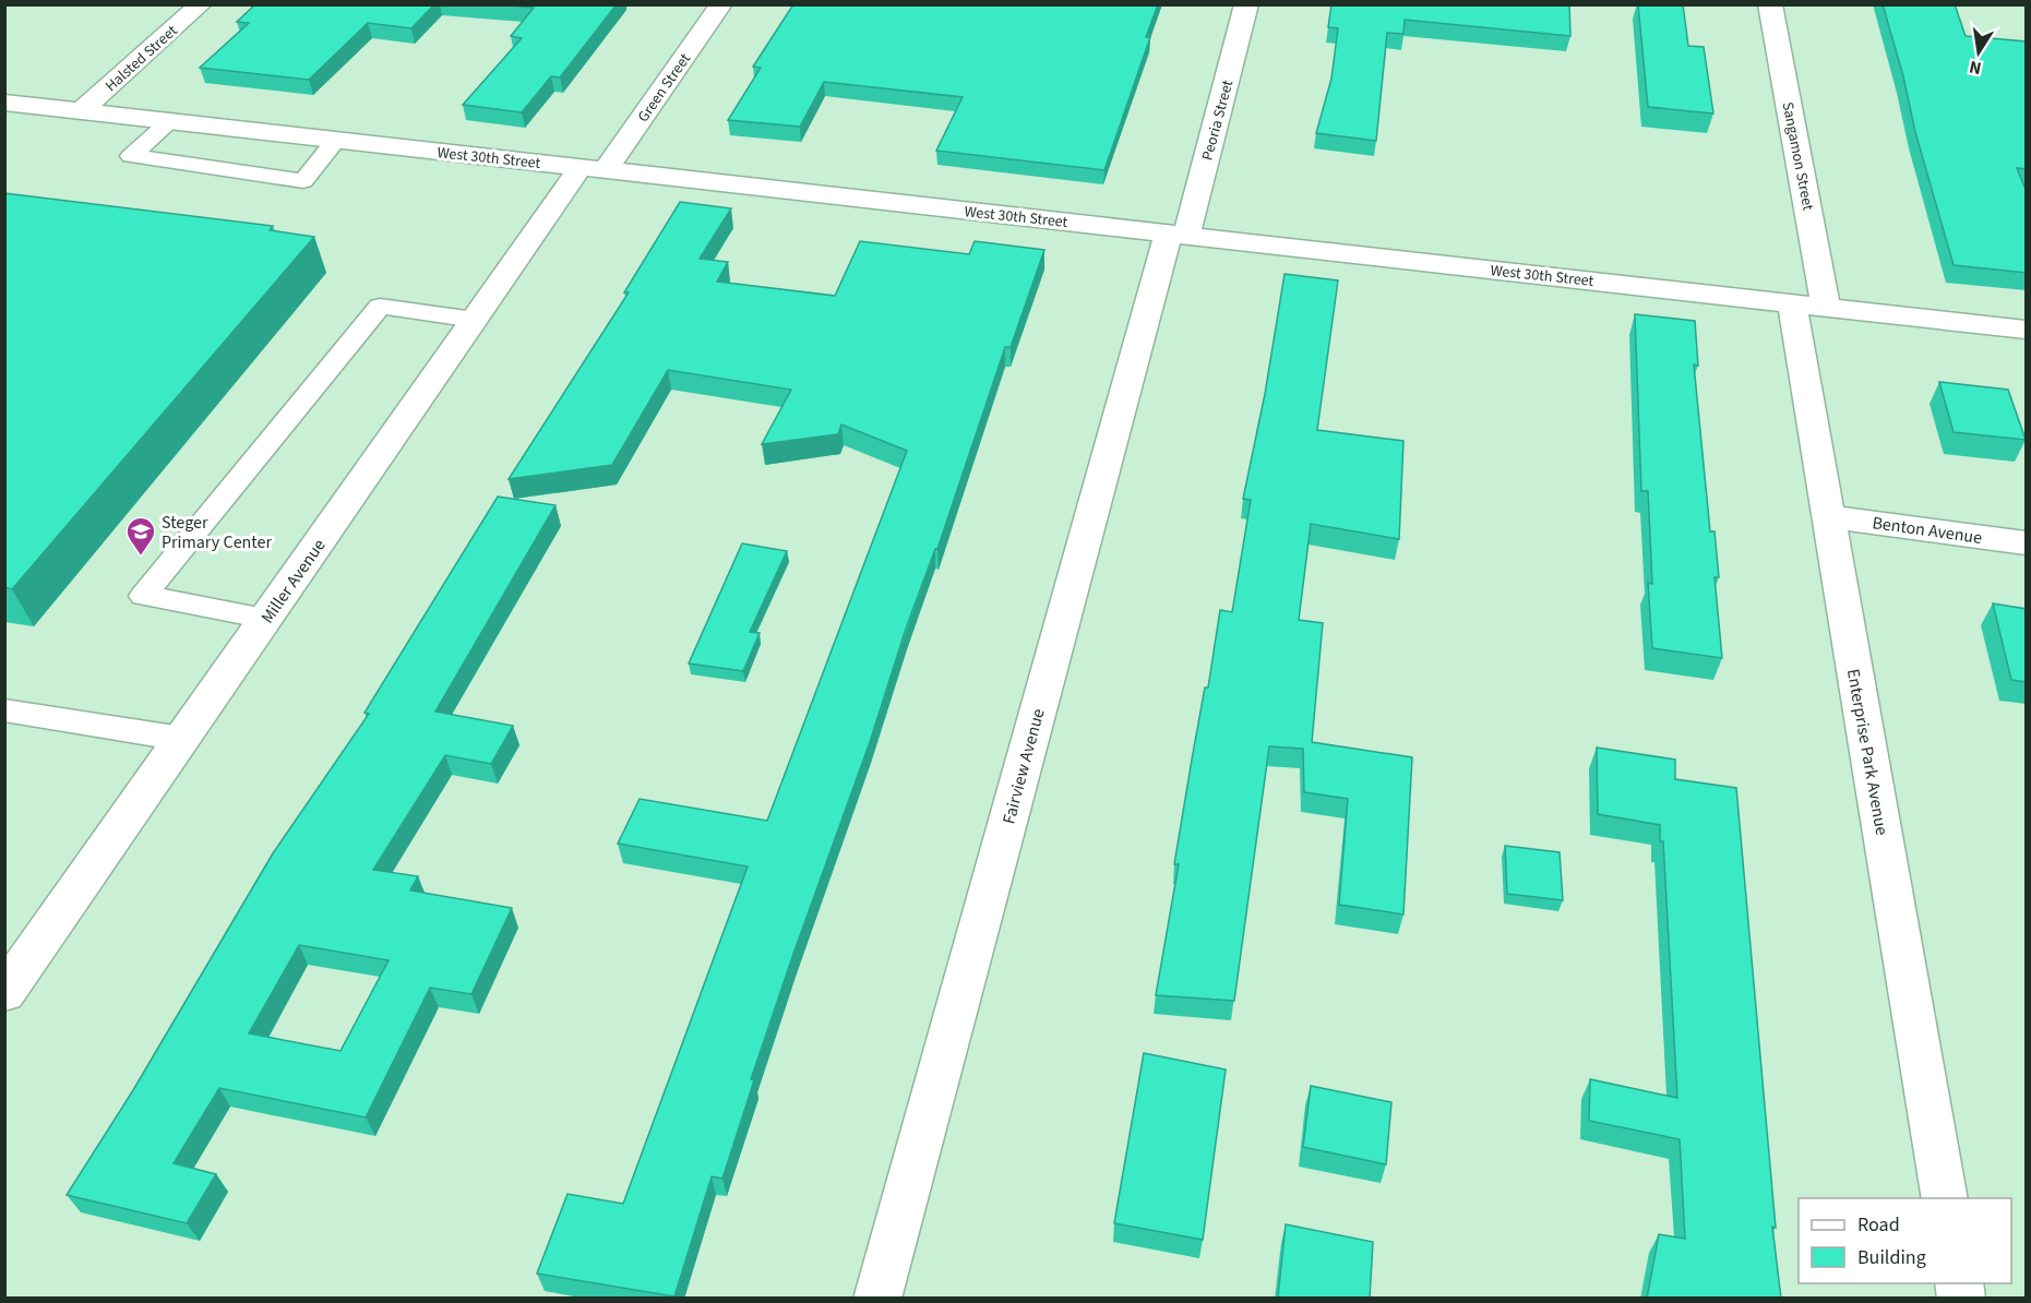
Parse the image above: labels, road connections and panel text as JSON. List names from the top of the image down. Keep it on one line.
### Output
{"streets":{"street":["Halsted Street","Green Street","Peoria Street","Sangamon Street","West 30th Street","Benton Avenue","Miller Avenue","Enterprise Park Avenue","Fairview Avenue"]},"crossings":[["Halsted Street","West 30th Street"],["Green Street","West 30th Street"],["Green Street","Miller Avenue"],["Peoria Street","West 30th Street"],["Peoria Street","Fairview Avenue"],["Sangamon Street","West 30th Street"],["Sangamon Street","Enterprise Park Avenue"],["West 30th Street","Miller Avenue"],["West 30th Street","Enterprise Park Avenue"],["West 30th Street","Fairview Avenue"],["Benton Avenue","Enterprise Park Avenue"]],"places":{"school or university":["Steger Primary Center"]},"legend":["Road","Building"],"north":"bottom"}
